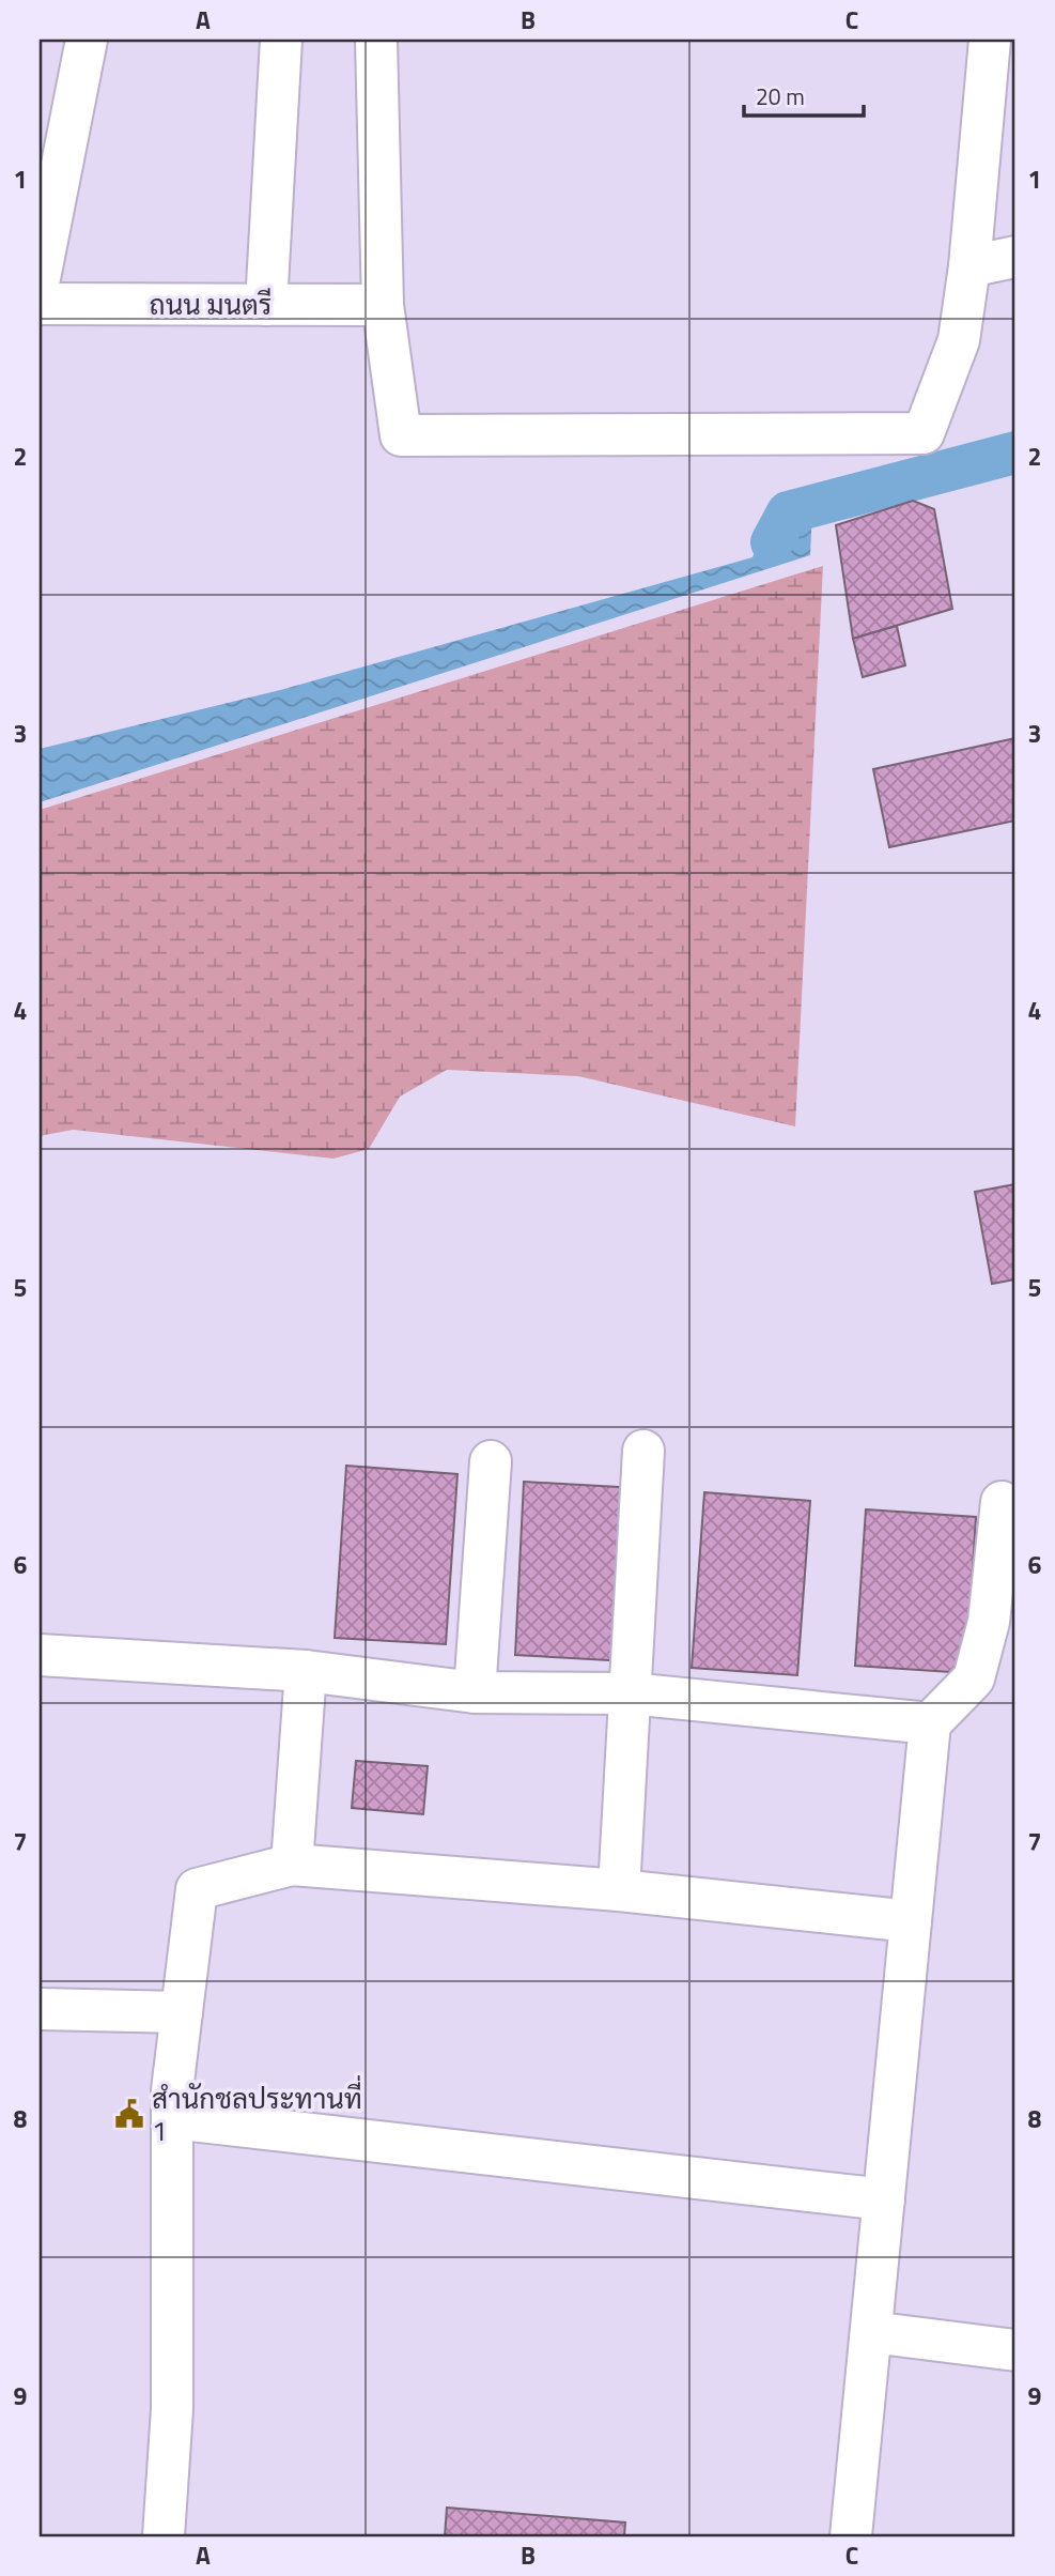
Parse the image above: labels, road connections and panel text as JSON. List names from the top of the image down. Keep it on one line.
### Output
{"streets":{"street":["ถนน มนตรี"]},"places":{"public building":["สำนักชลประทานที่ 1"]},"scale_bar":"20 m","grid":{"columns":["A","B","C"],"rows":["1","2","3","4","5","6","7","8","9"]}}
